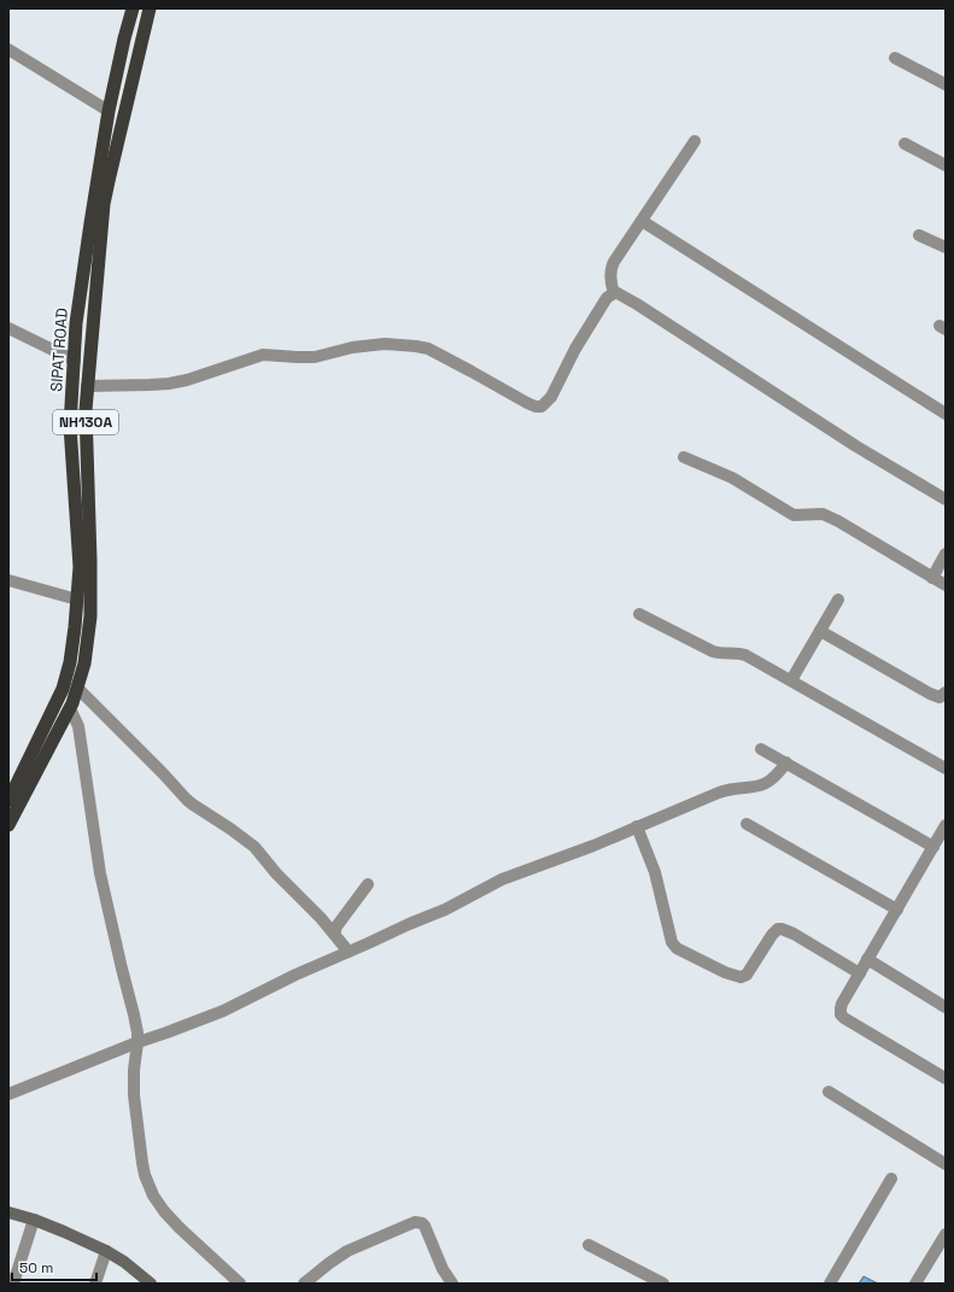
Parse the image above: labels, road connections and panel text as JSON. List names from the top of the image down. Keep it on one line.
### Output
{"streets":{"highway":["SIPAT ROAD","NH130A"]},"scale_bar":"50 m"}
